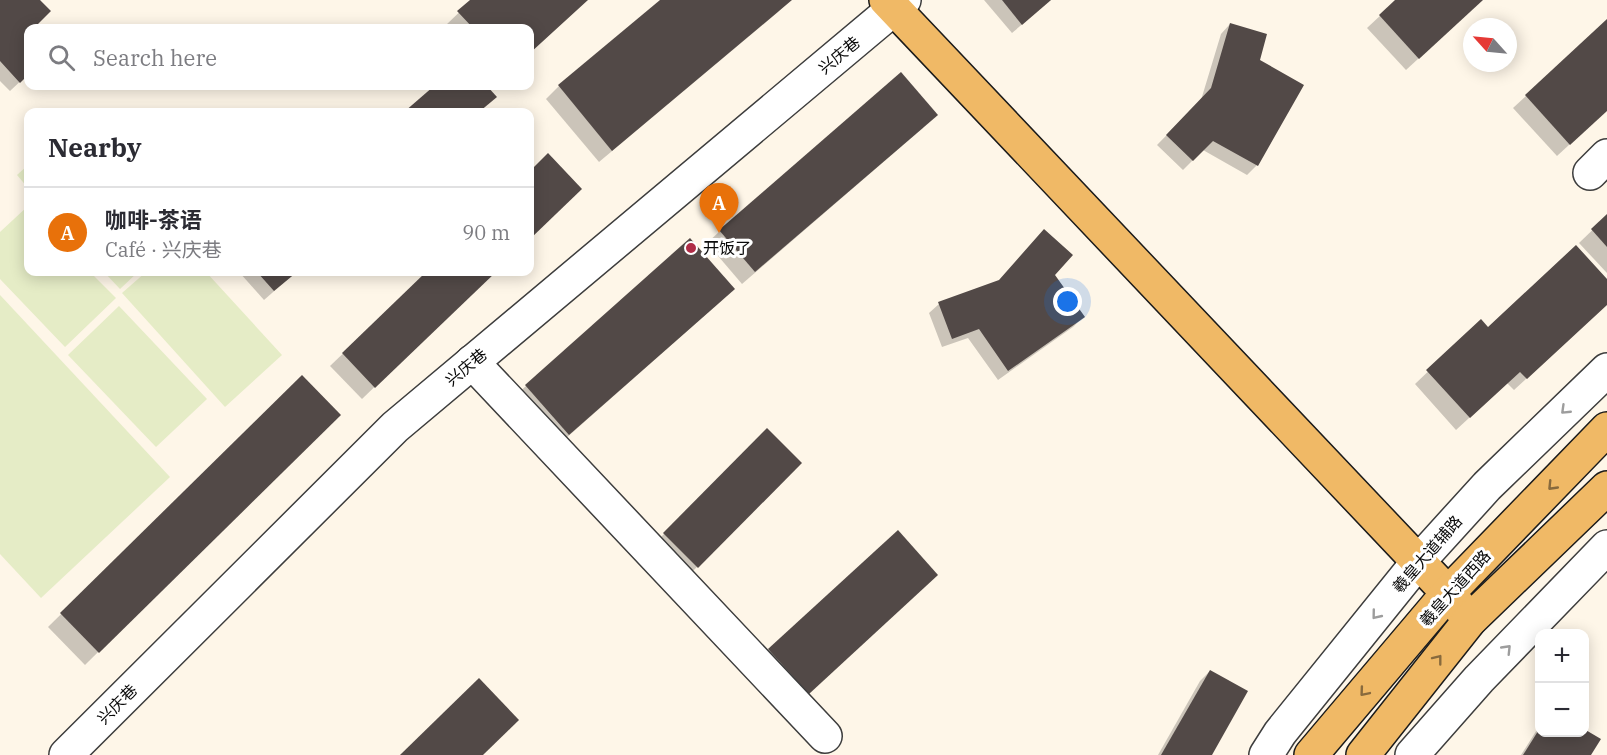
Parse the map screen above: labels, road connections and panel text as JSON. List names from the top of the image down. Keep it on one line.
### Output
{"streets":{"main road":["羲皇大道西路"],"street":["兴庆巷","羲皇大道辅路"]},"places":["开饭了"],"north":"top left","page":{"search":"Search here","heading":"Nearby","pins":"A","list":[{"mark":"A","name":"咖啡-茶语","note":"Café · 兴庆巷","value":"90 m"}],"map_buttons":["+","−"]}}
